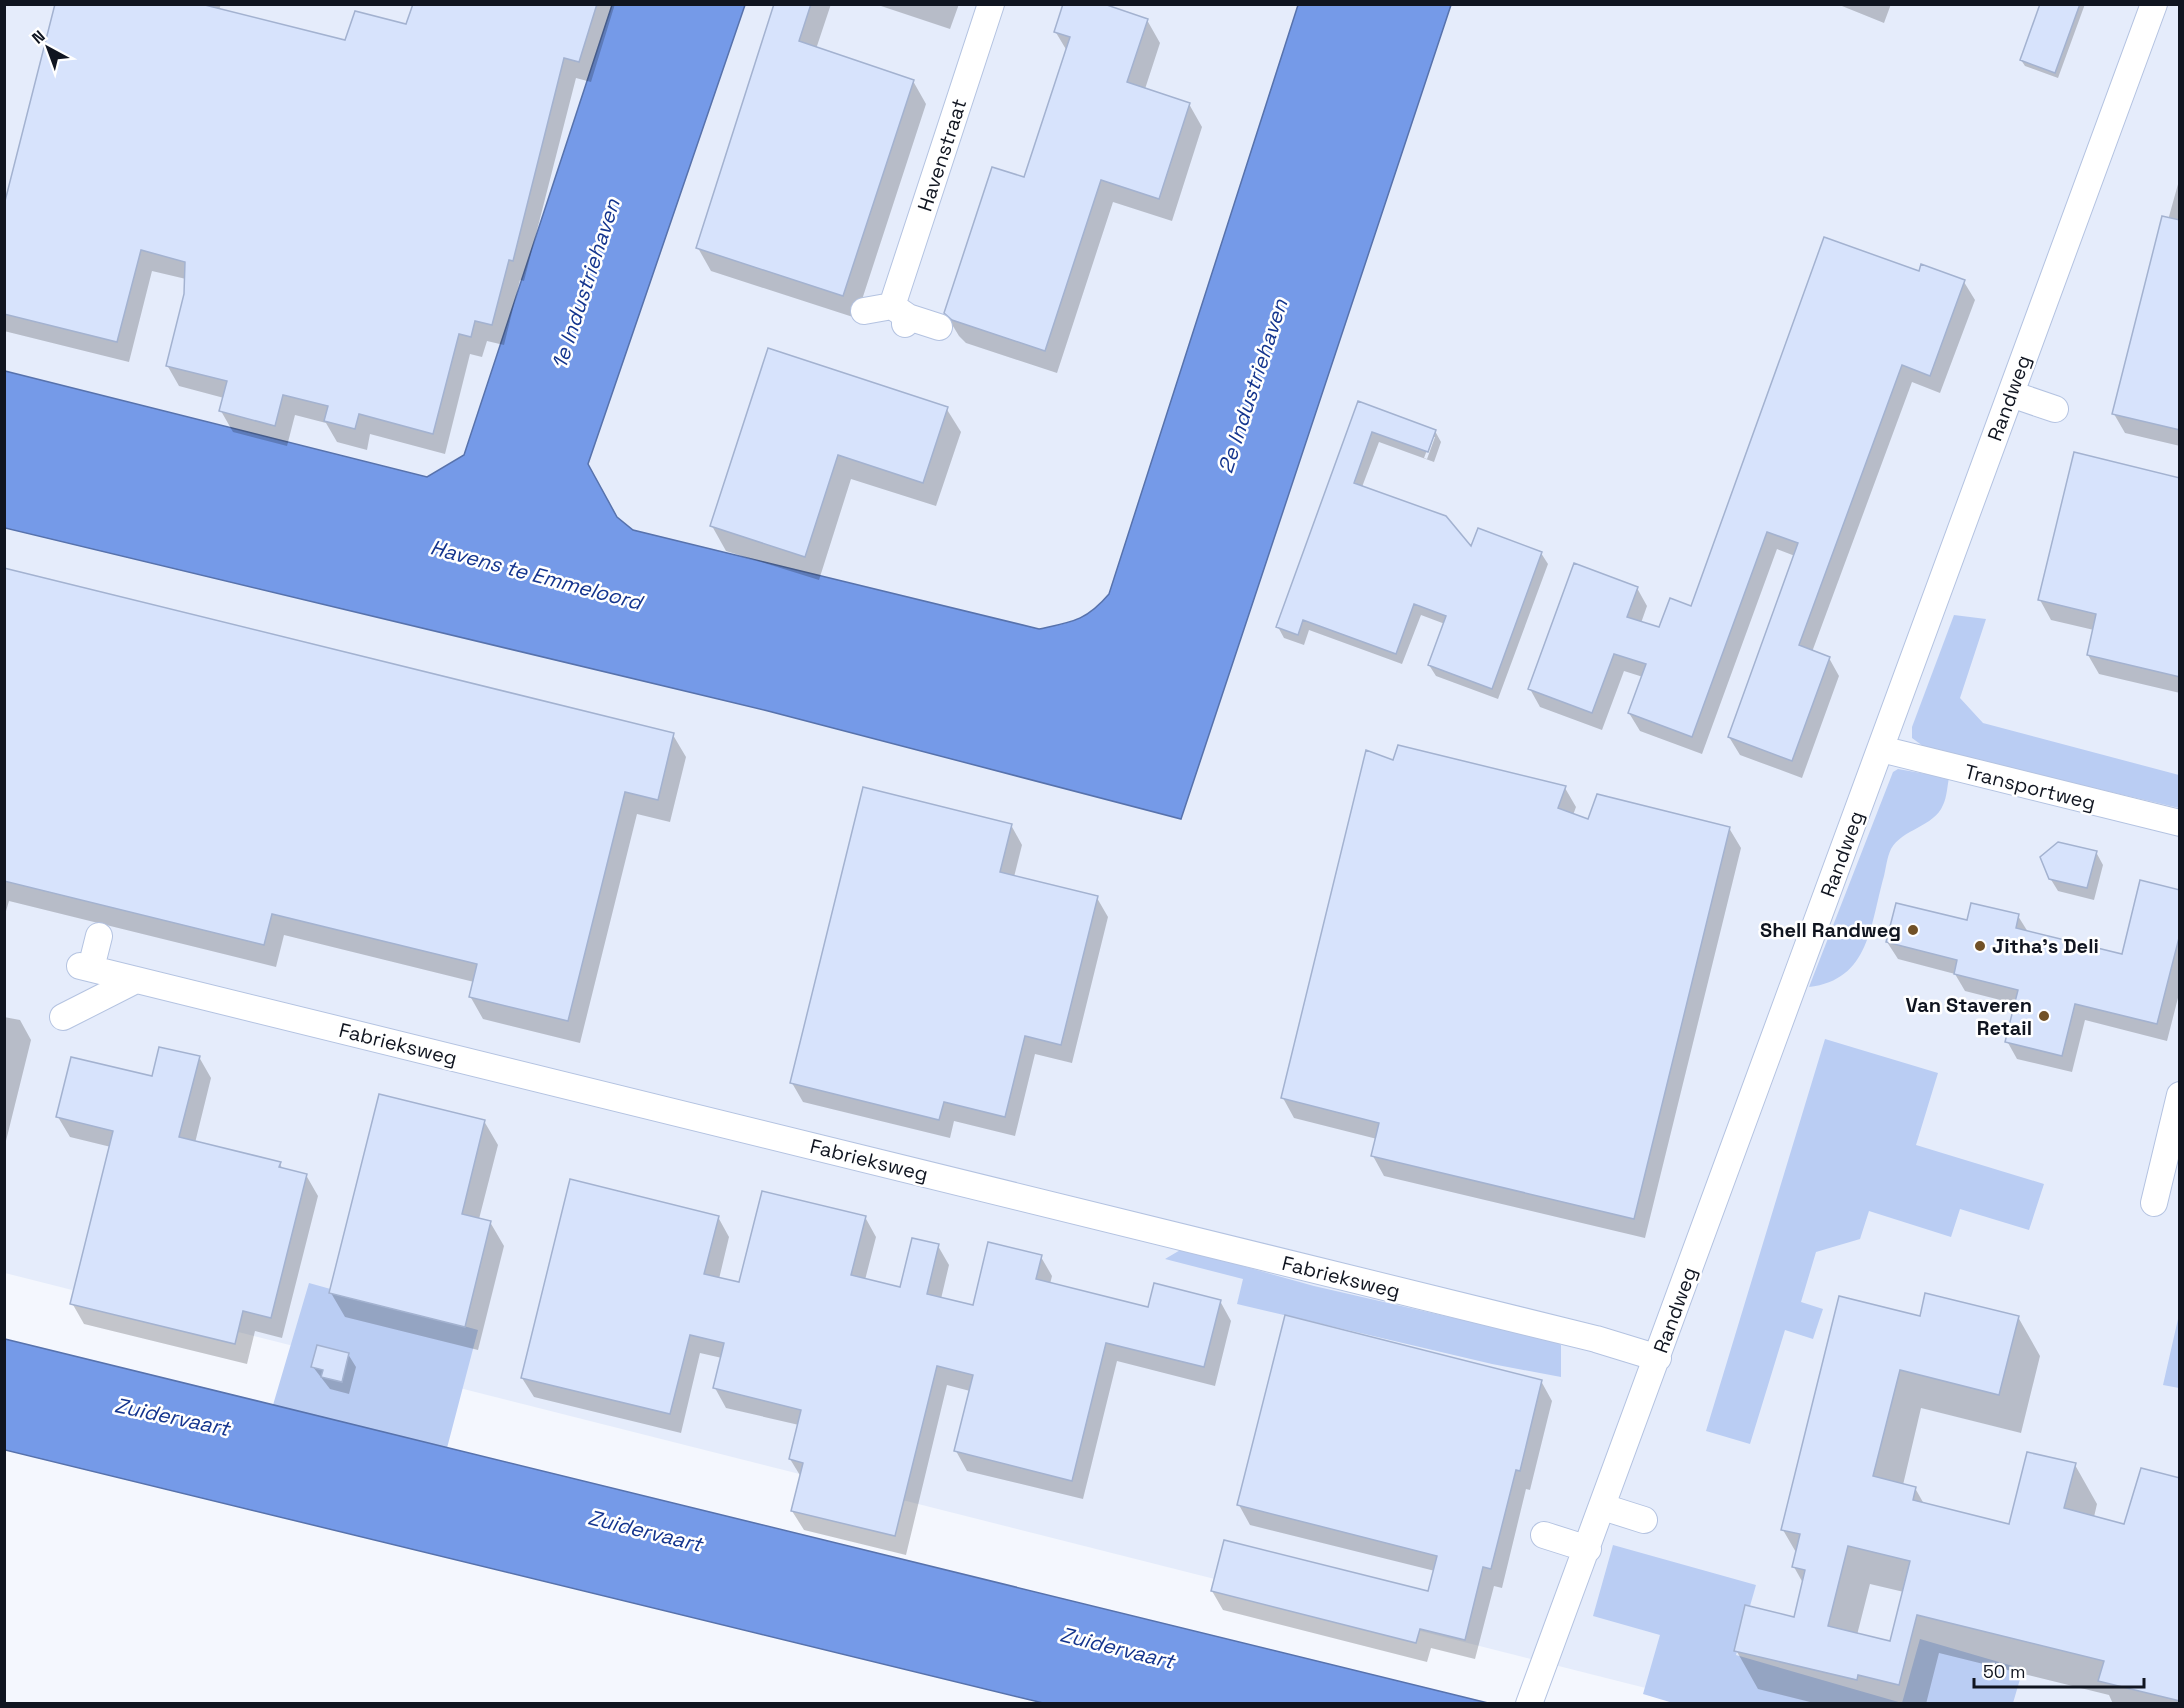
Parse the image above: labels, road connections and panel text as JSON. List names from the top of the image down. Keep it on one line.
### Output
{"streets":{"street":["Havenstraat","Randweg","Transportweg","Fabrieksweg"]},"crossings":[["Randweg","Transportweg"],["Randweg","Fabrieksweg"]],"water":["1e Industriehaven","2e Industriehaven","Havens te Emmeloord","Zuidervaart"],"places":["Shell Randweg","Jitha's Deli","Van Staveren Retail"],"scale_bar":"50 m","north":"top left"}
